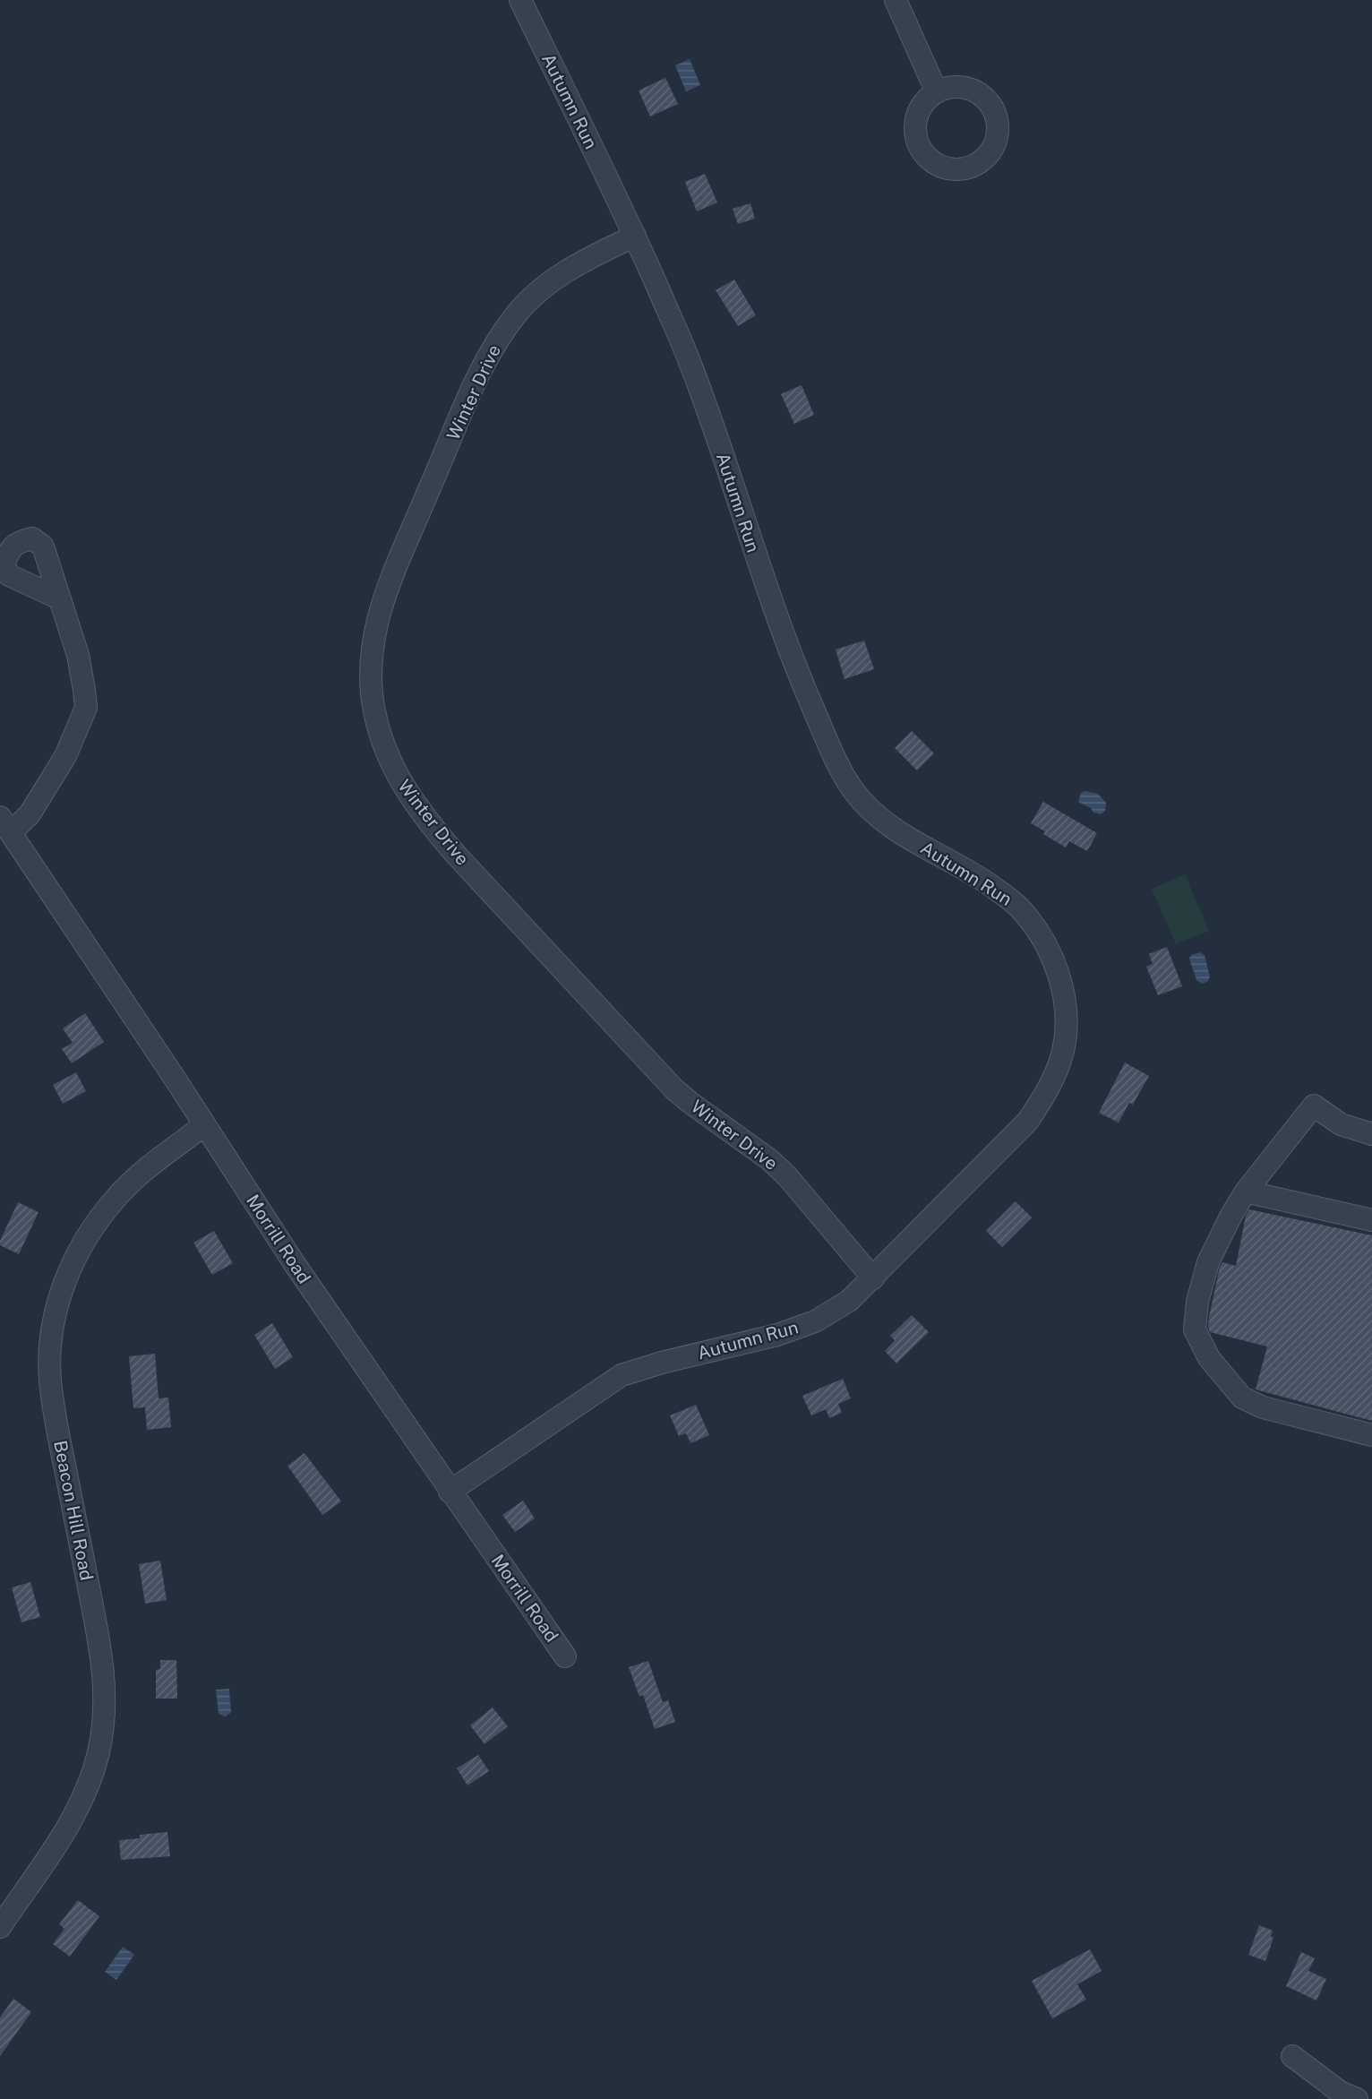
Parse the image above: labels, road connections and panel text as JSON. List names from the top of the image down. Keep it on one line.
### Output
{"streets":{"street":["Autumn Run","Winter Drive","Morrill Road","Beacon Hill Road"]},"crossings":[["Autumn Run","Winter Drive"],["Autumn Run","Morrill Road"],["Morrill Road","Beacon Hill Road"]]}
